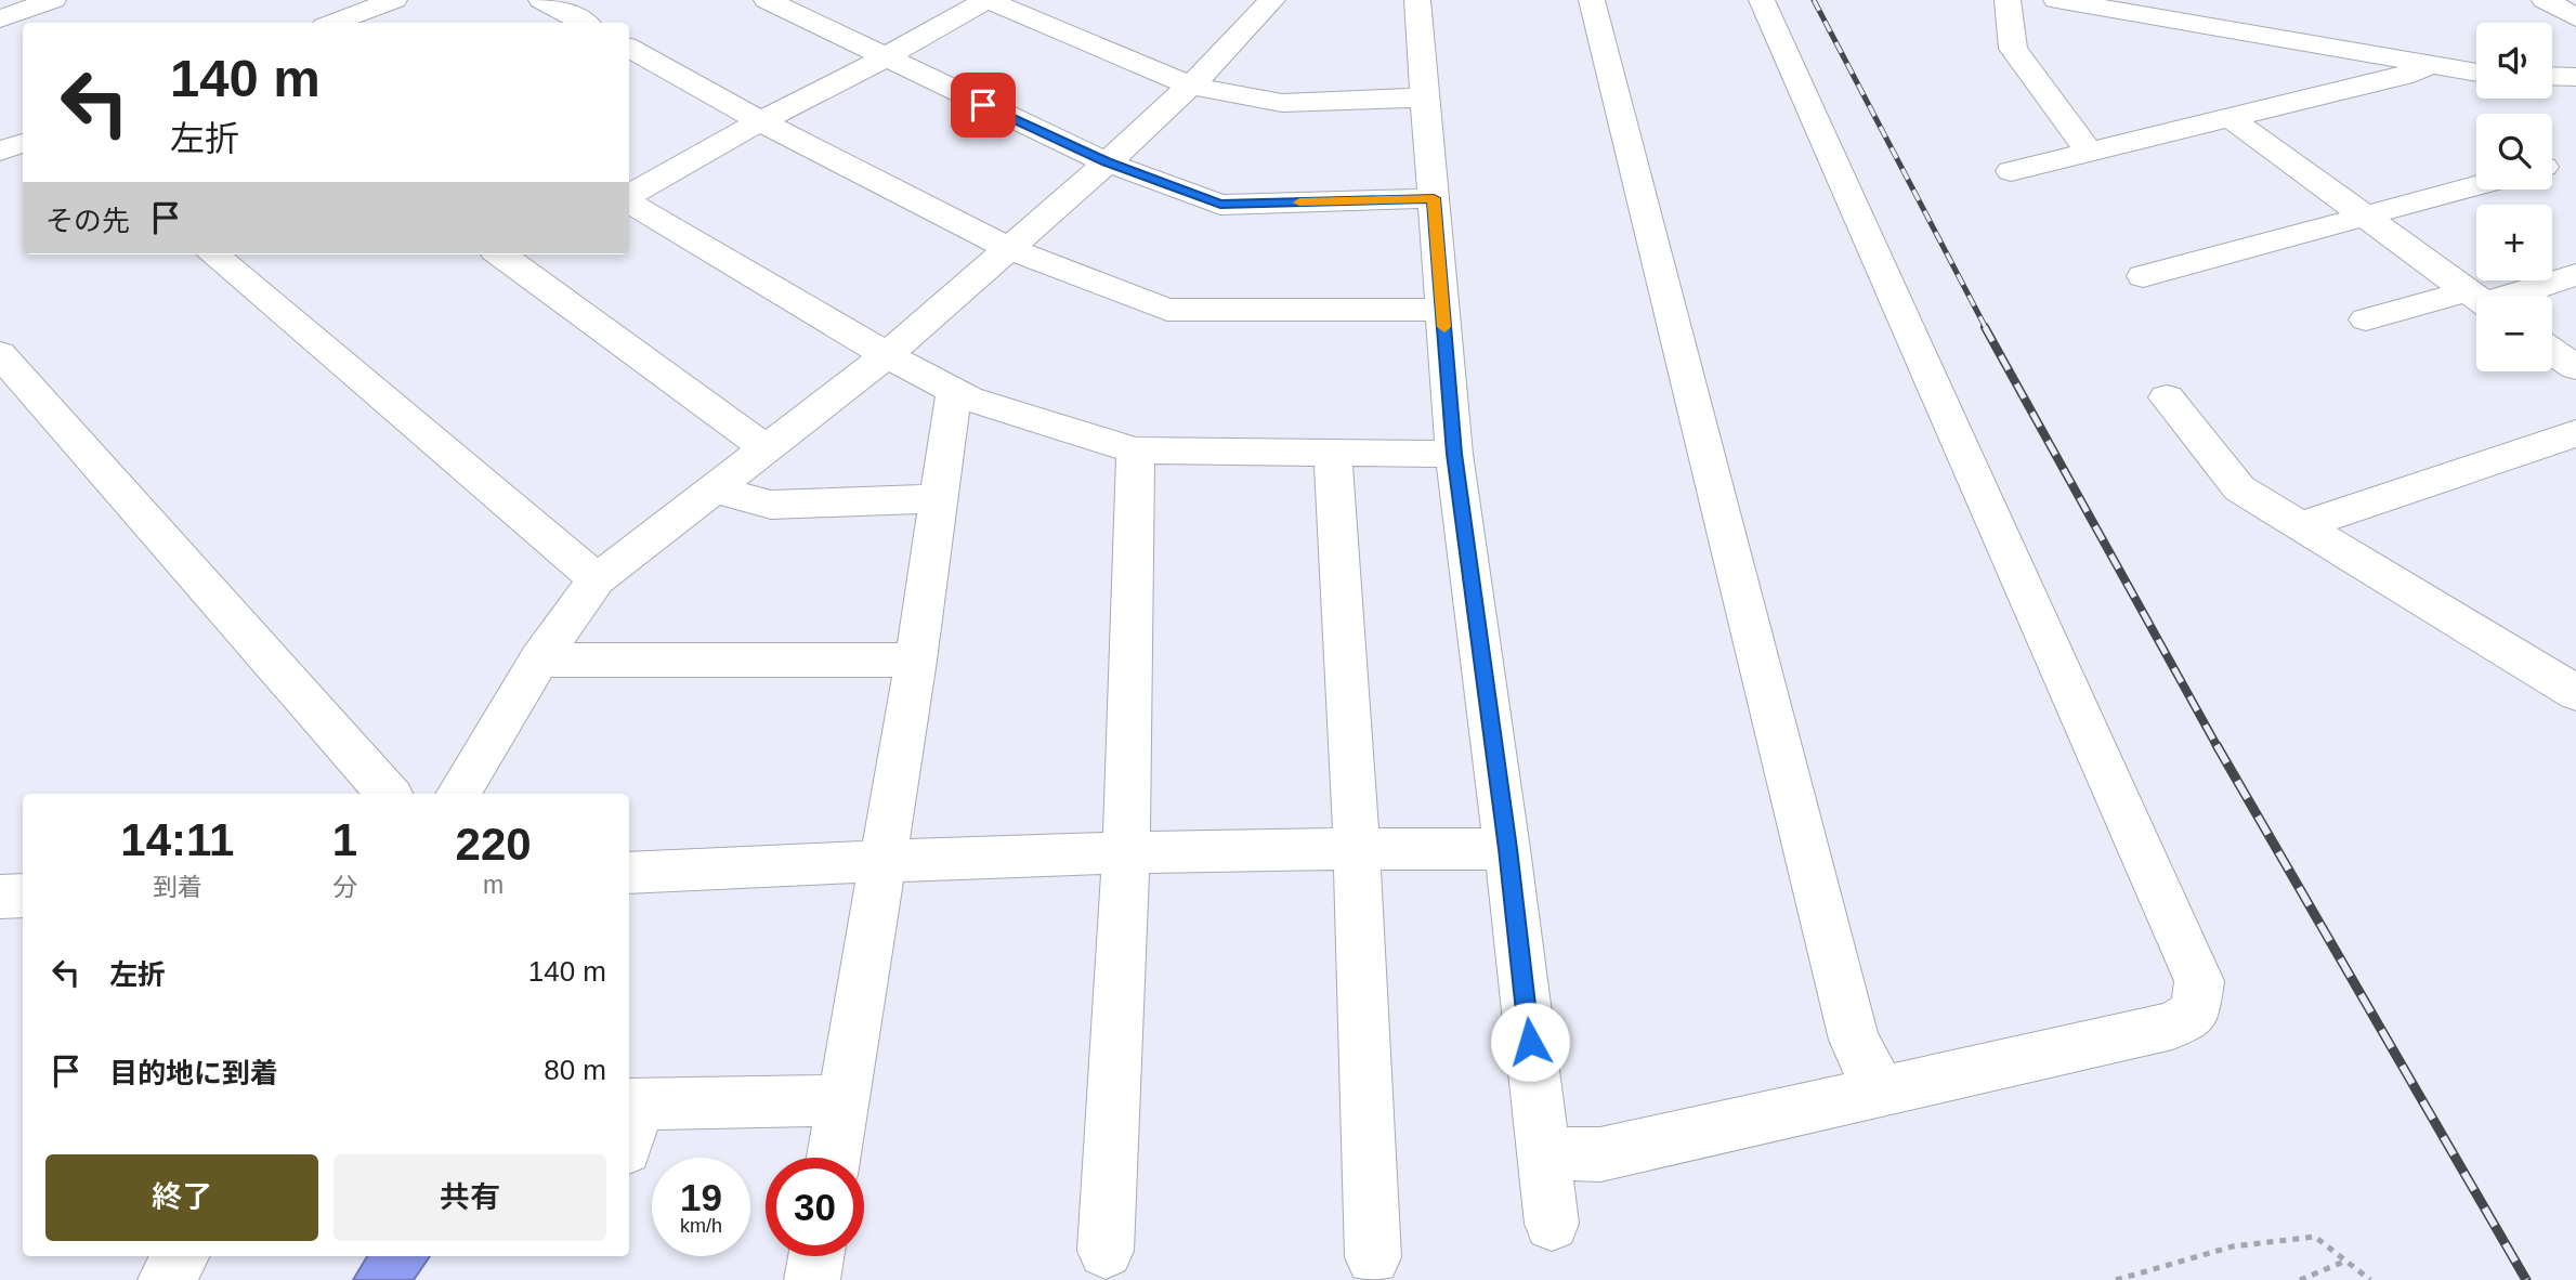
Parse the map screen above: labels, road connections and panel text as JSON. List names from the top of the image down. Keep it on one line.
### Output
{"page":{"map_buttons":["+","−"],"turn":["140 m","左折"],"then":"その先","eta":["14:11","到着","1","分","220","m"],"list":[{"name":"左折","value":"140 m"},{"name":"目的地に到着","value":"80 m"}],"buttons":["終了","共有"],"speed":"19 km/h","limit":"30"}}
